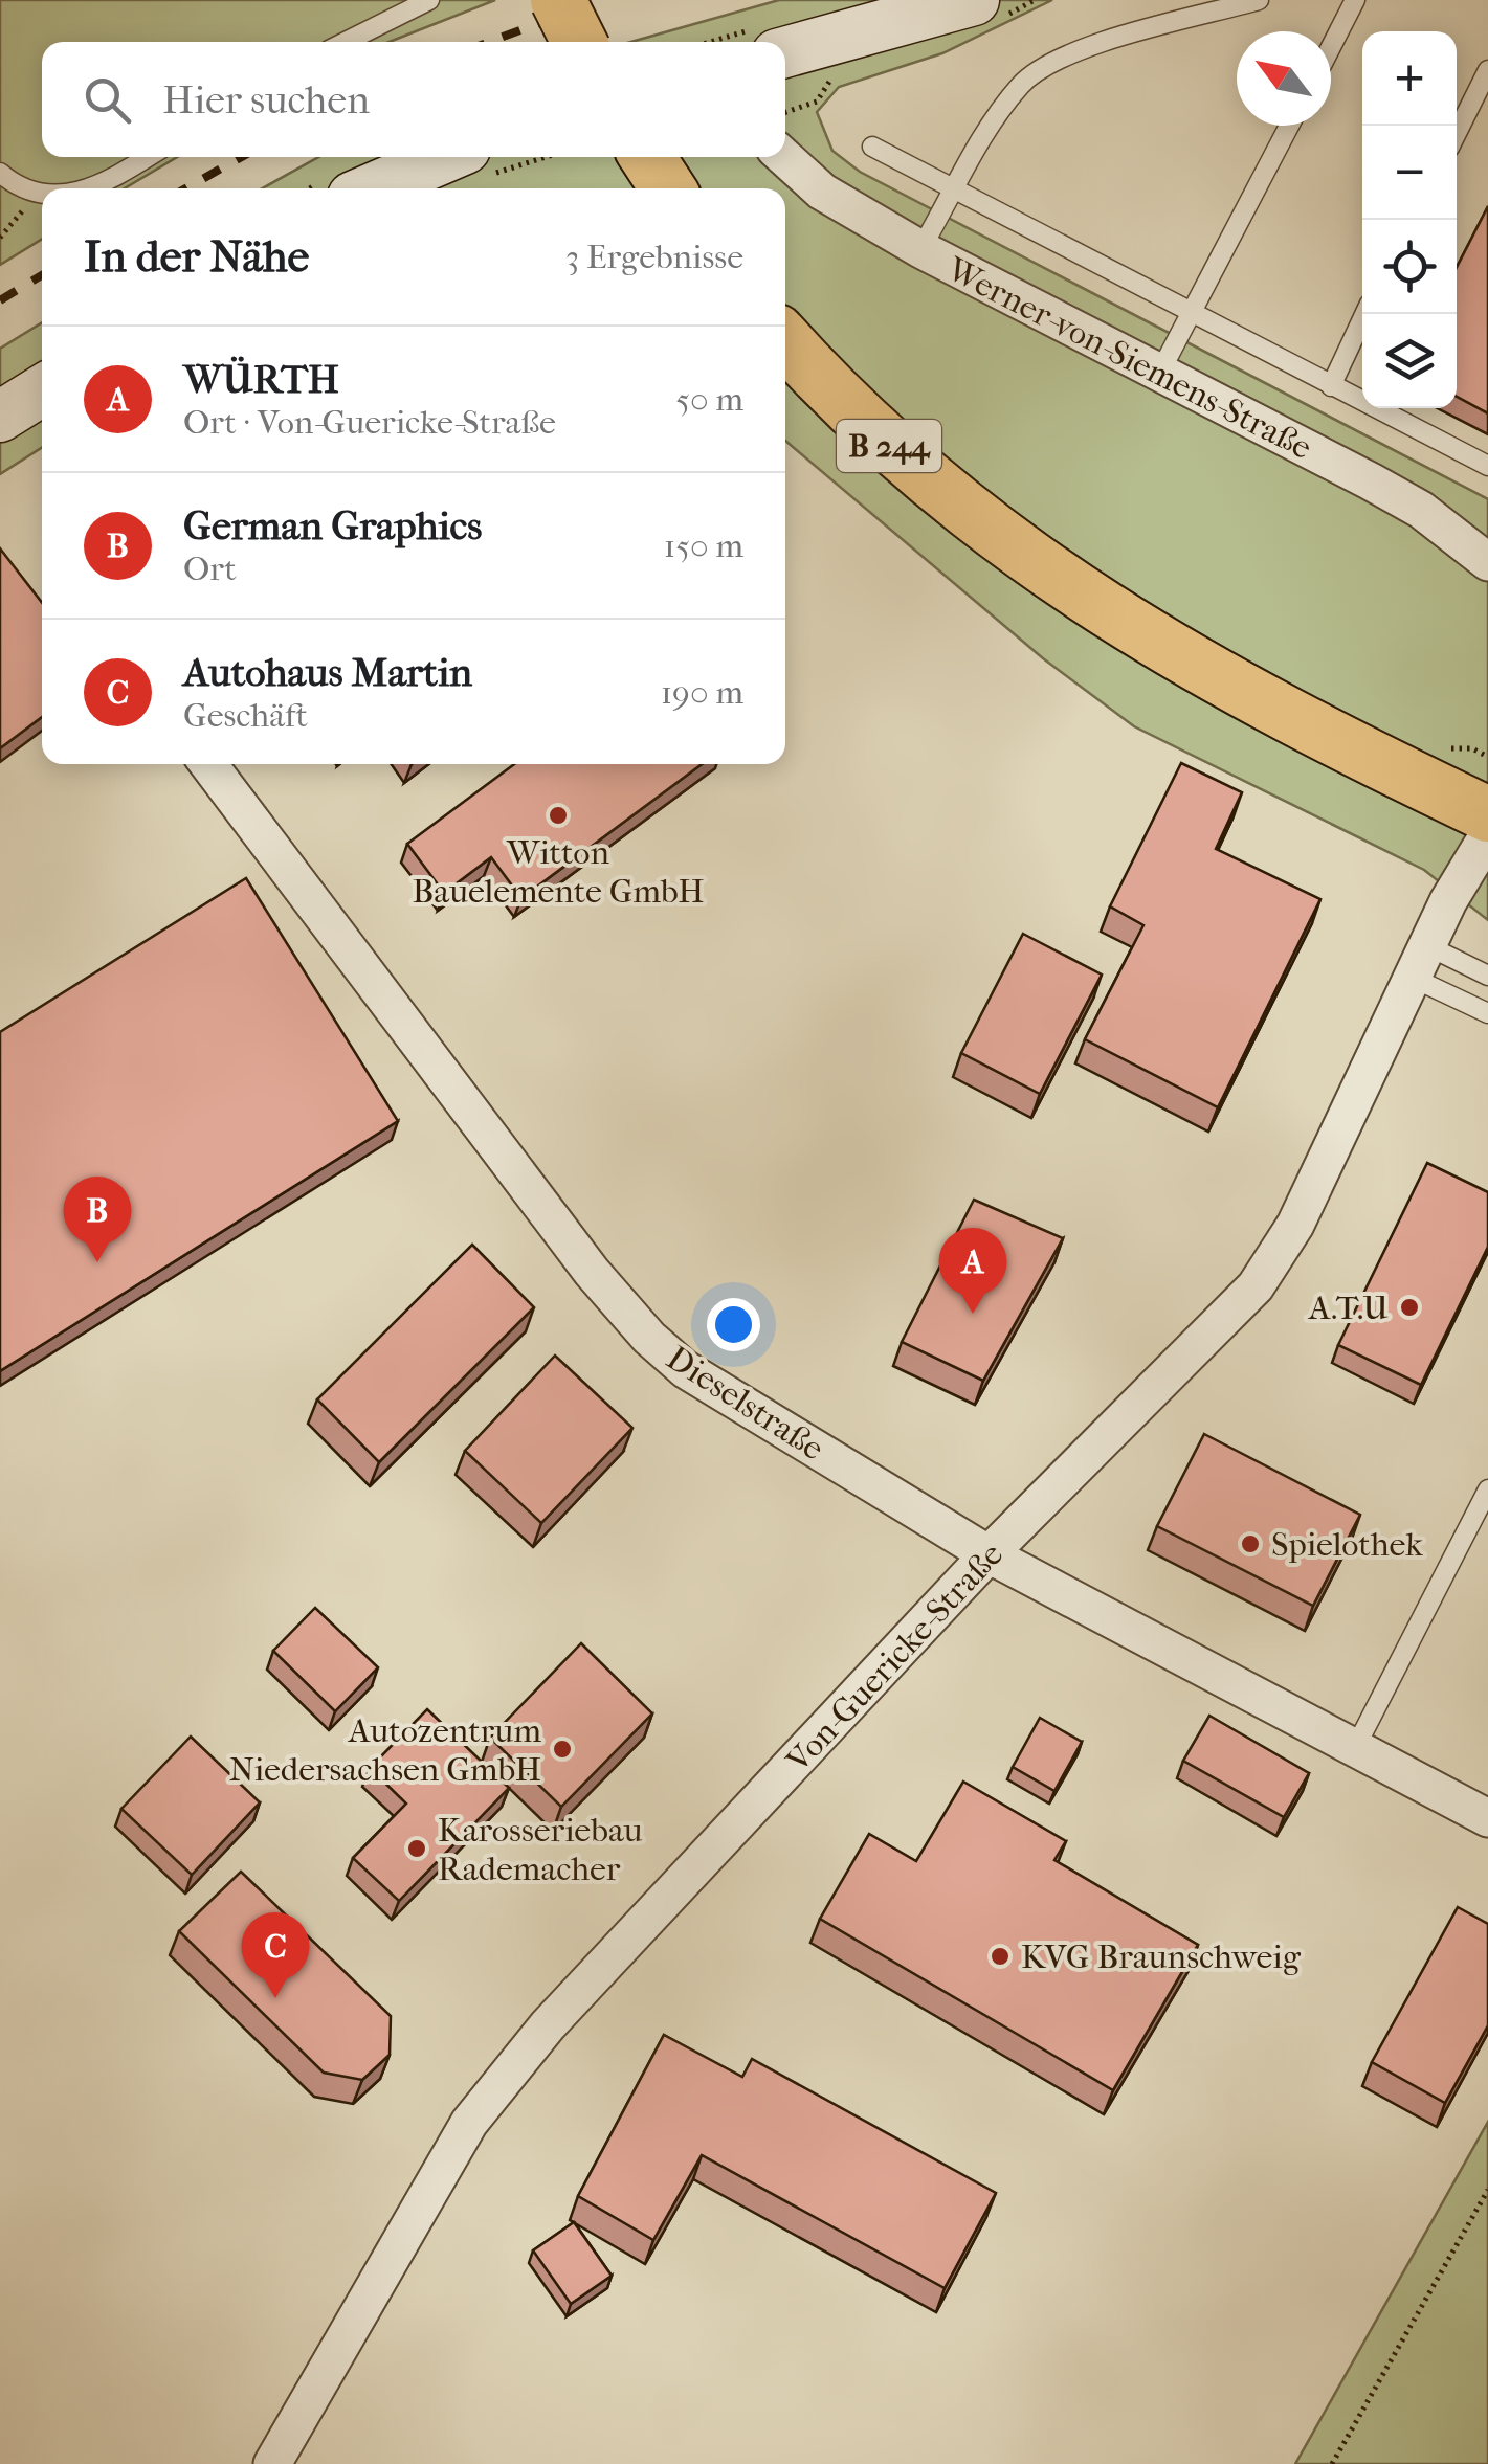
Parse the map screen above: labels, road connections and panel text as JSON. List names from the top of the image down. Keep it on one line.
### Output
{"streets":{"main road":["B 244"],"street":["Werner-von-Siemens-Straße","Dieselstraße","Von-Guericke-Straße"]},"crossings":[["Dieselstraße","Von-Guericke-Straße"]],"places":["Witton Bauelemente GmbH","A.T.U","Spielothek","Autozentrum Niedersachsen GmbH","Karosseriebau Rademacher","KVG Braunschweig"],"north":"top left","page":{"map_buttons":["+","−"],"search":"Hier suchen","heading":["In der Nähe","3 Ergebnisse"],"list":[{"mark":"A","name":"WÜRTH","note":"Ort · Von-Guericke-Straße","value":"50 m"},{"mark":"B","name":"German Graphics","note":"Ort","value":"150 m"},{"mark":"C","name":"Autohaus Martin","note":"Geschäft","value":"190 m"}],"pins":["B","A","C"]}}
